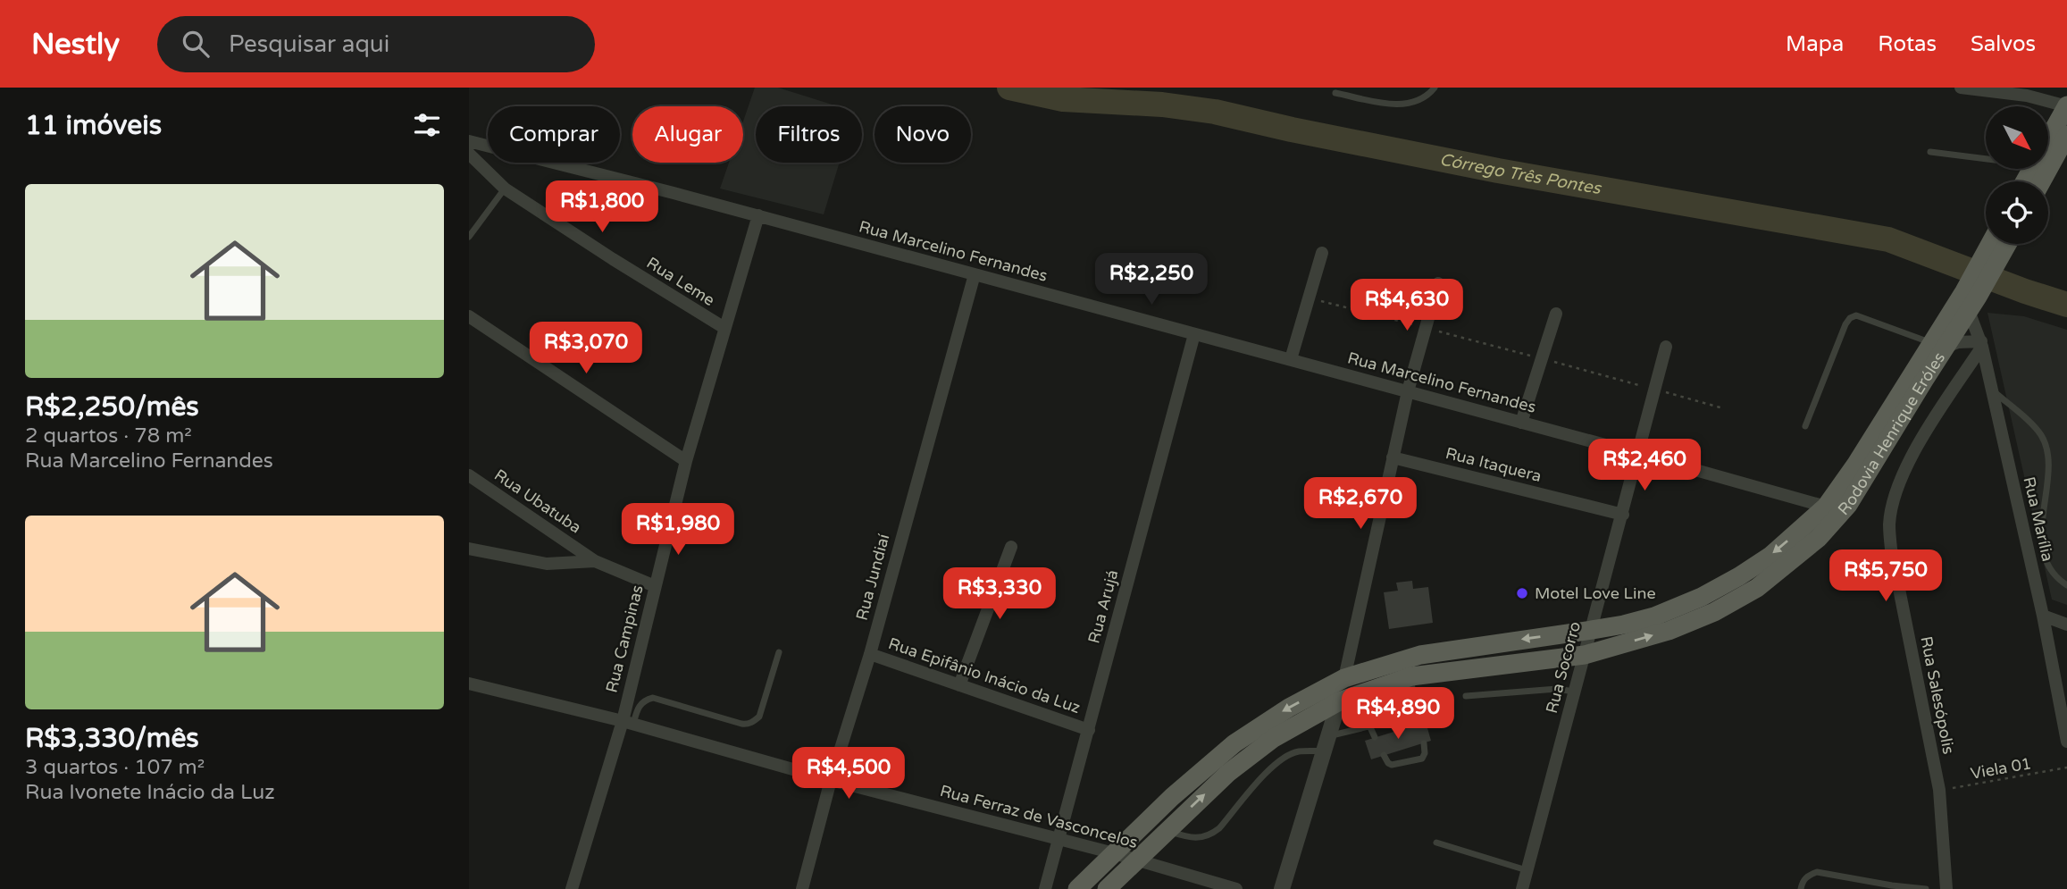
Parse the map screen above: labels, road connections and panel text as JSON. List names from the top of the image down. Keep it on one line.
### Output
{"streets":{"main road":["Rodovia Henrique Eróles"],"street":["Rua Marcelino Fernandes","Rua Leme","Rua Itaquera","Rua Ubatuba","Rua Marília","Rua Jundiaí","Rua Arujá","Rua Campinas","Rua Socorro","Rua Epifânio Inácio da Luz","Rua Salesópolis","Rua Ferraz de Vasconcelos"],"path":["Viela 01"]},"crossings":[["Rua Marcelino Fernandes","Rodovia Henrique Eróles"],["Rua Marcelino Fernandes","Rua Jundiaí"],["Rua Marcelino Fernandes","Rua Arujá"],["Rua Marcelino Fernandes","Rua Campinas"],["Rua Marcelino Fernandes","Rua Socorro"],["Rua Leme","Rua Campinas"],["Rodovia Henrique Eróles","Rua Marília"],["Rodovia Henrique Eróles","Rua Socorro"],["Rodovia Henrique Eróles","Rua Ferraz de Vasconcelos"],["Rua Itaquera","Rua Socorro"],["Rua Ubatuba","Rua Campinas"],["Rua Marília","Rua Salesópolis"],["Rua Jundiaí","Rua Epifânio Inácio da Luz"],["Rua Jundiaí","Rua Ferraz de Vasconcelos"],["Rua Arujá","Rua Epifânio Inácio da Luz"],["Rua Arujá","Rua Ferraz de Vasconcelos"],["Rua Campinas","Rua Ferraz de Vasconcelos"],["Rua Salesópolis","Viela 01"]],"water":["Córrego Três Pontes"],"places":["Motel Love Line"],"north":"bottom right","page":{"header":"Nestly","search":"Pesquisar aqui","nav":["Mapa","Rotas","Salvos"],"heading":"11 imóveis","chip":["Comprar","Alugar","Filtros","Novo"],"list":[{"name":"R$2,250/mês","note":"2 quartos · 78 m² · Rua Marcelino Fernandes"},{"name":"R$3,330/mês","note":"3 quartos · 107 m² · Rua Ivonete Inácio da Luz"}],"price":["R$1,800","R$2,250","R$4,630","R$3,070","R$2,460","R$2,670","R$1,980","R$5,750","R$3,330","R$4,890","R$4,500"]}}
